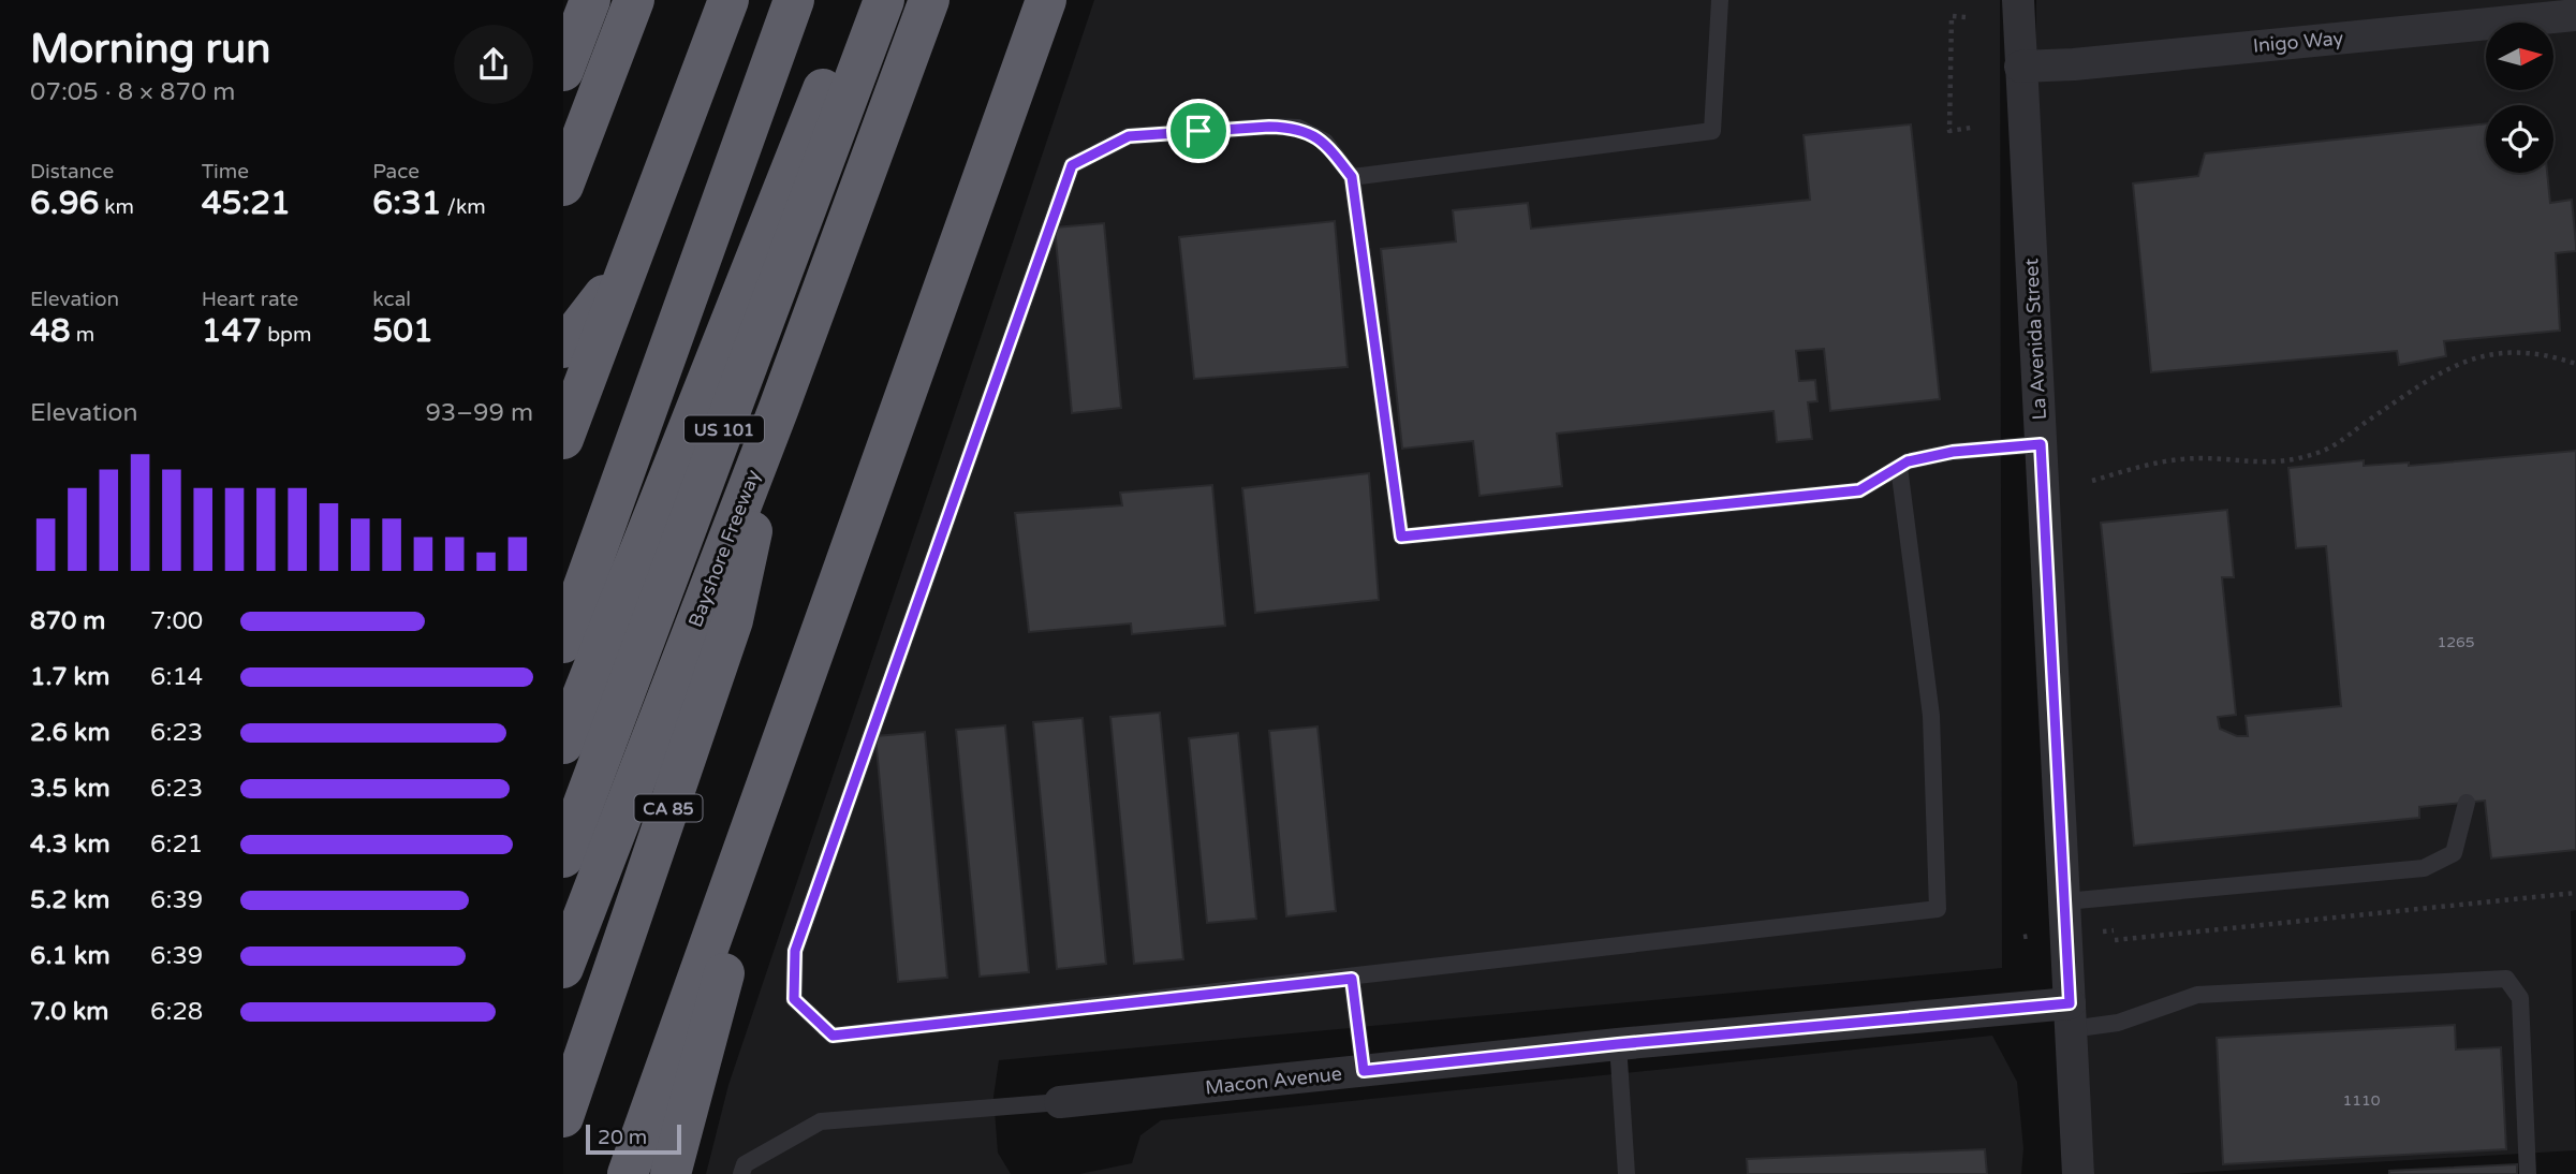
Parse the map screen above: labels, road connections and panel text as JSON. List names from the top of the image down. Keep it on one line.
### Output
{"streets":{"highway":["US 101","Bayshore Freeway","CA 85"],"street":["Inigo Way","La Avenida Street","Macon Avenue"]},"crossings":[["Inigo Way","La Avenida Street"],["La Avenida Street","Macon Avenue"],["Bayshore Freeway","CA 85"]],"house_numbers":["1265","1110"],"scale_bar":"20 m","north":"right","page":{"heading":["Morning run","07:05 · 8 × 870 m"],"stats":[["Distance","6.96 km"],["Time","45:21"],["Pace","6:31 /km"],["Elevation","48 m"],["Heart rate","147 bpm"],["kcal","501"]],"chart":["Elevation","93–99 m"],"list":[{"name":"870 m","note":"7:00"},{"name":"1.7 km","note":"6:14"},{"name":"2.6 km","note":"6:23"},{"name":"3.5 km","note":"6:23"},{"name":"4.3 km","note":"6:21"},{"name":"5.2 km","note":"6:39"},{"name":"6.1 km","note":"6:39"},{"name":"7.0 km","note":"6:28"}],"scale":"20 m"}}
